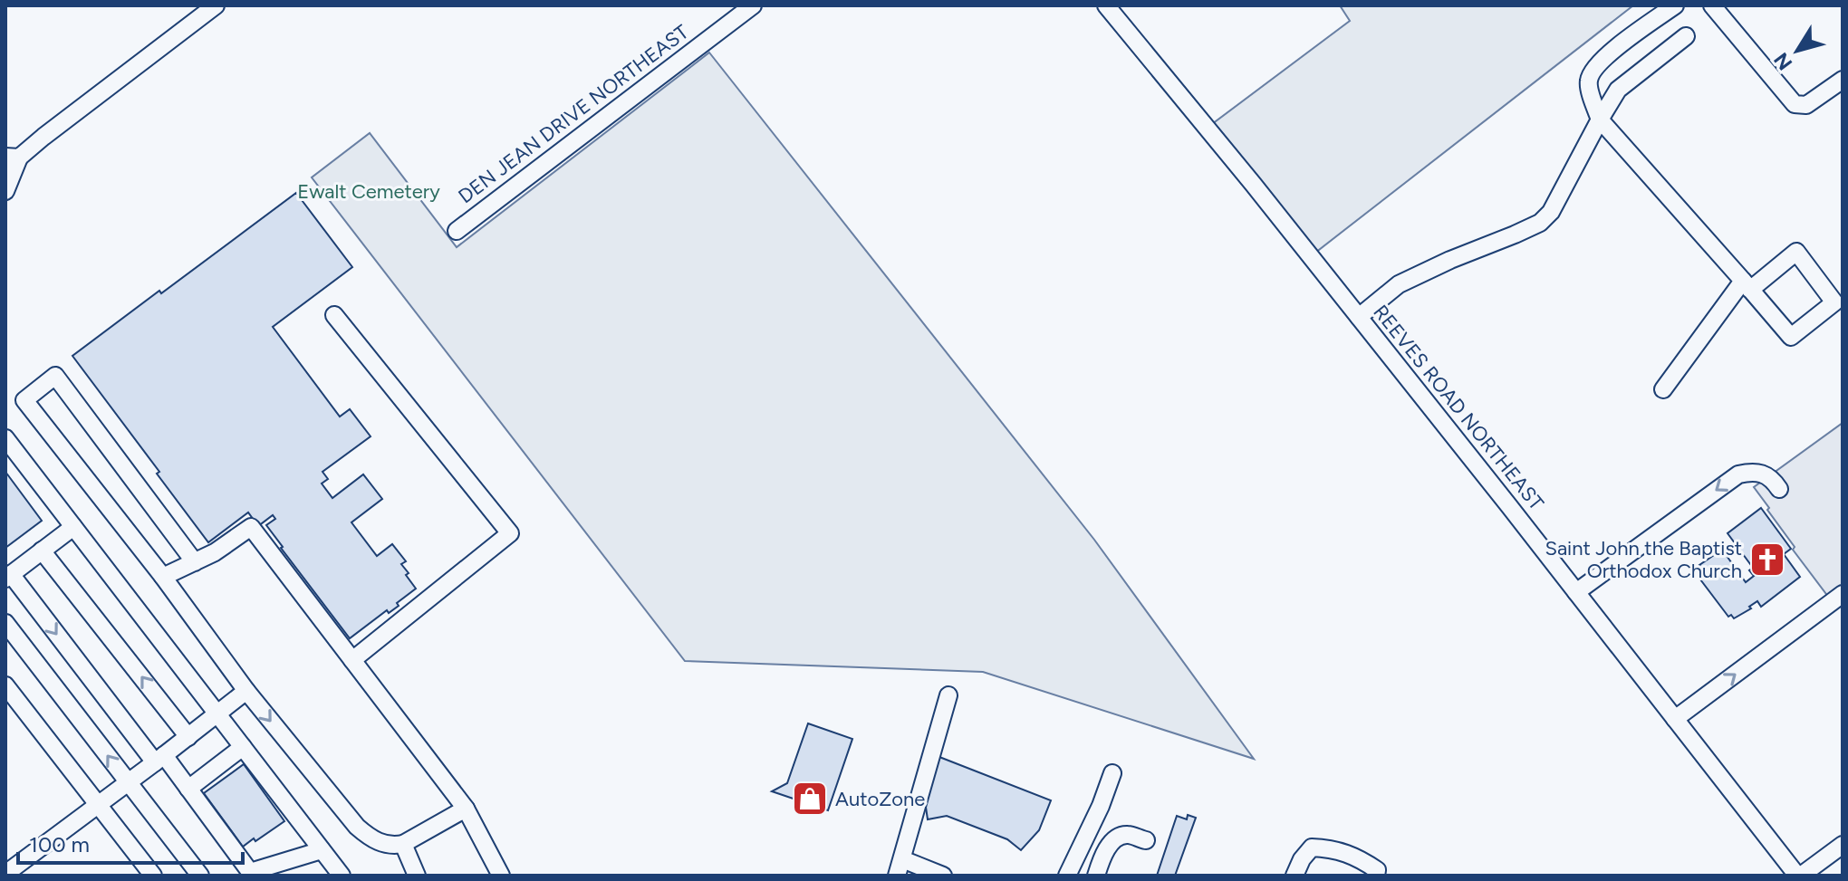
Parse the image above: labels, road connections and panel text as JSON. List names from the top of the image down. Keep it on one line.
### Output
{"streets":{"street":["DEN JEAN DRIVE NORTHEAST","REEVES ROAD NORTHEAST"]},"parks":["Ewalt Cemetery"],"places":{"church":["Saint John the Baptist Orthodox Church"],"shop":["AutoZone"]},"scale_bar":"100 m","north":"bottom left"}
